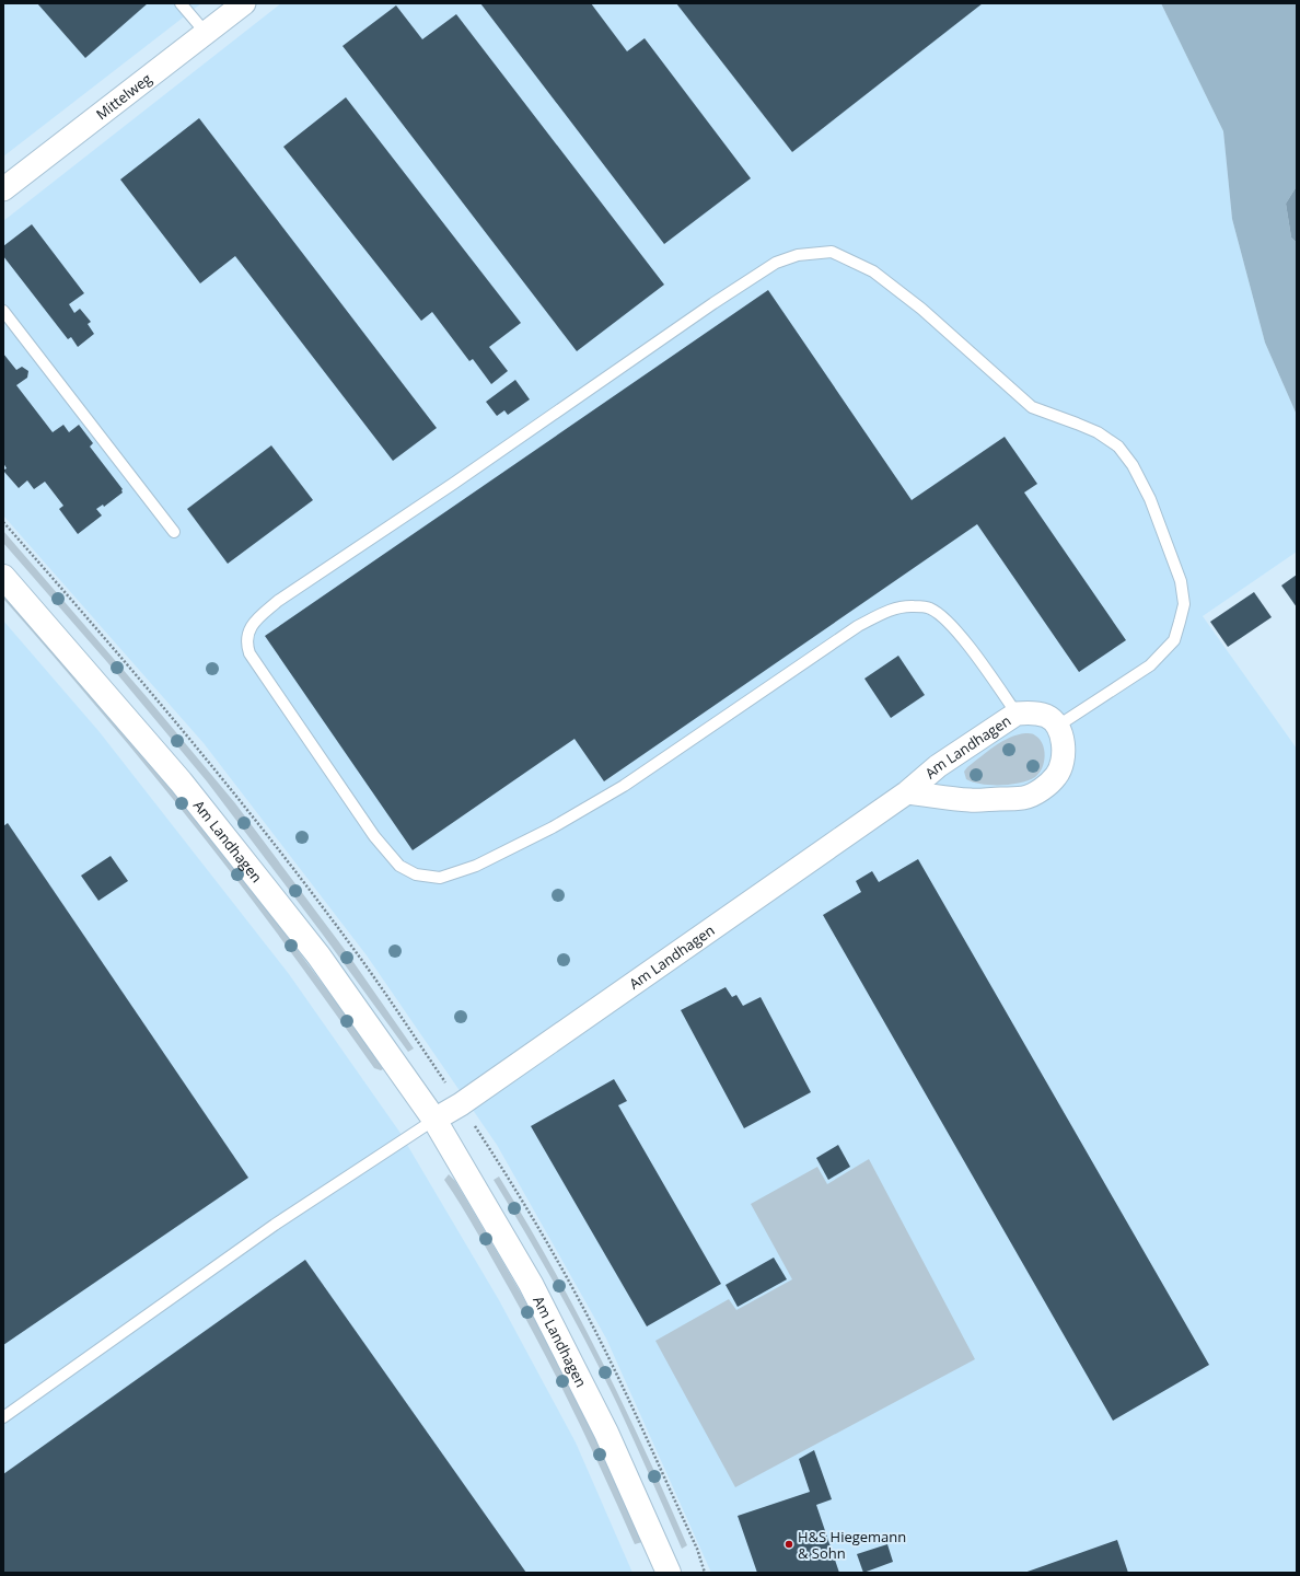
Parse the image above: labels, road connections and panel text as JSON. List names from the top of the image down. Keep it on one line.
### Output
{"streets":{"street":["Mittelweg","Am Landhagen"]},"places":["H&S Hiegemann & Sohn"]}
